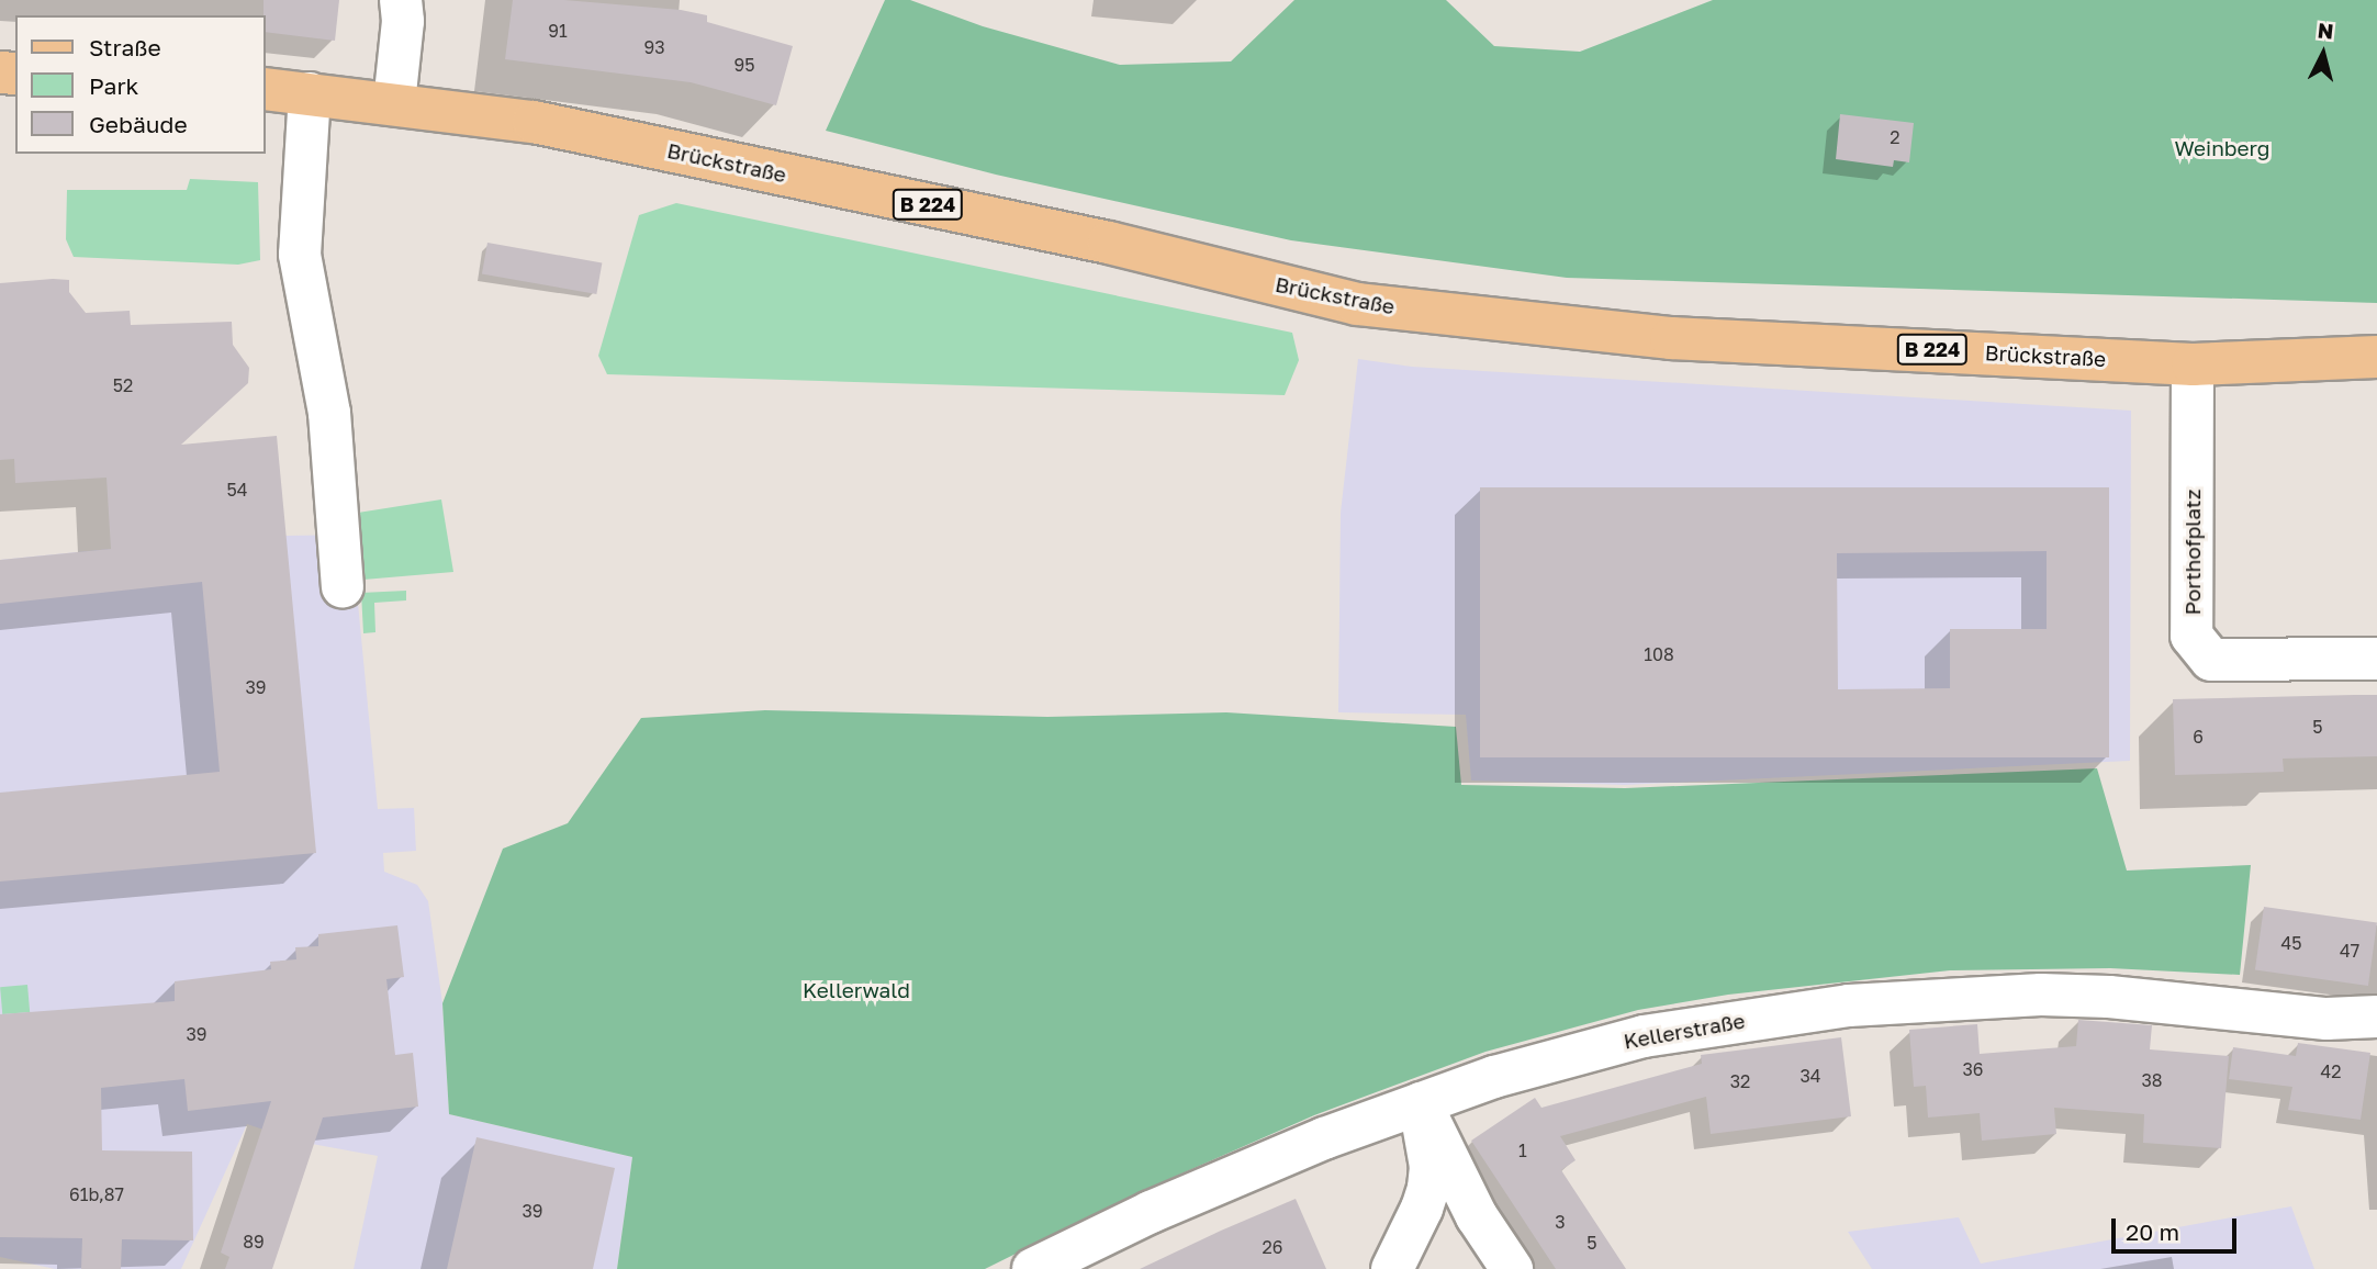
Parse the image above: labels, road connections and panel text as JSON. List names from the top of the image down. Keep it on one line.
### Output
{"streets":{"main road":["Brückstraße","B 224"],"street":["Porthofplatz","Kellerstraße"]},"crossings":[["Brückstraße","Porthofplatz"]],"parks":["Weinberg","Kellerwald"],"house_numbers":["91","93","95","2","52","54","108","39","5","6","45","47","39","36","42","34","38","32","1","61b,87","39","3","89","5","26"],"legend":["Straße","Park","Gebäude"],"scale_bar":"20 m","north":"top"}
